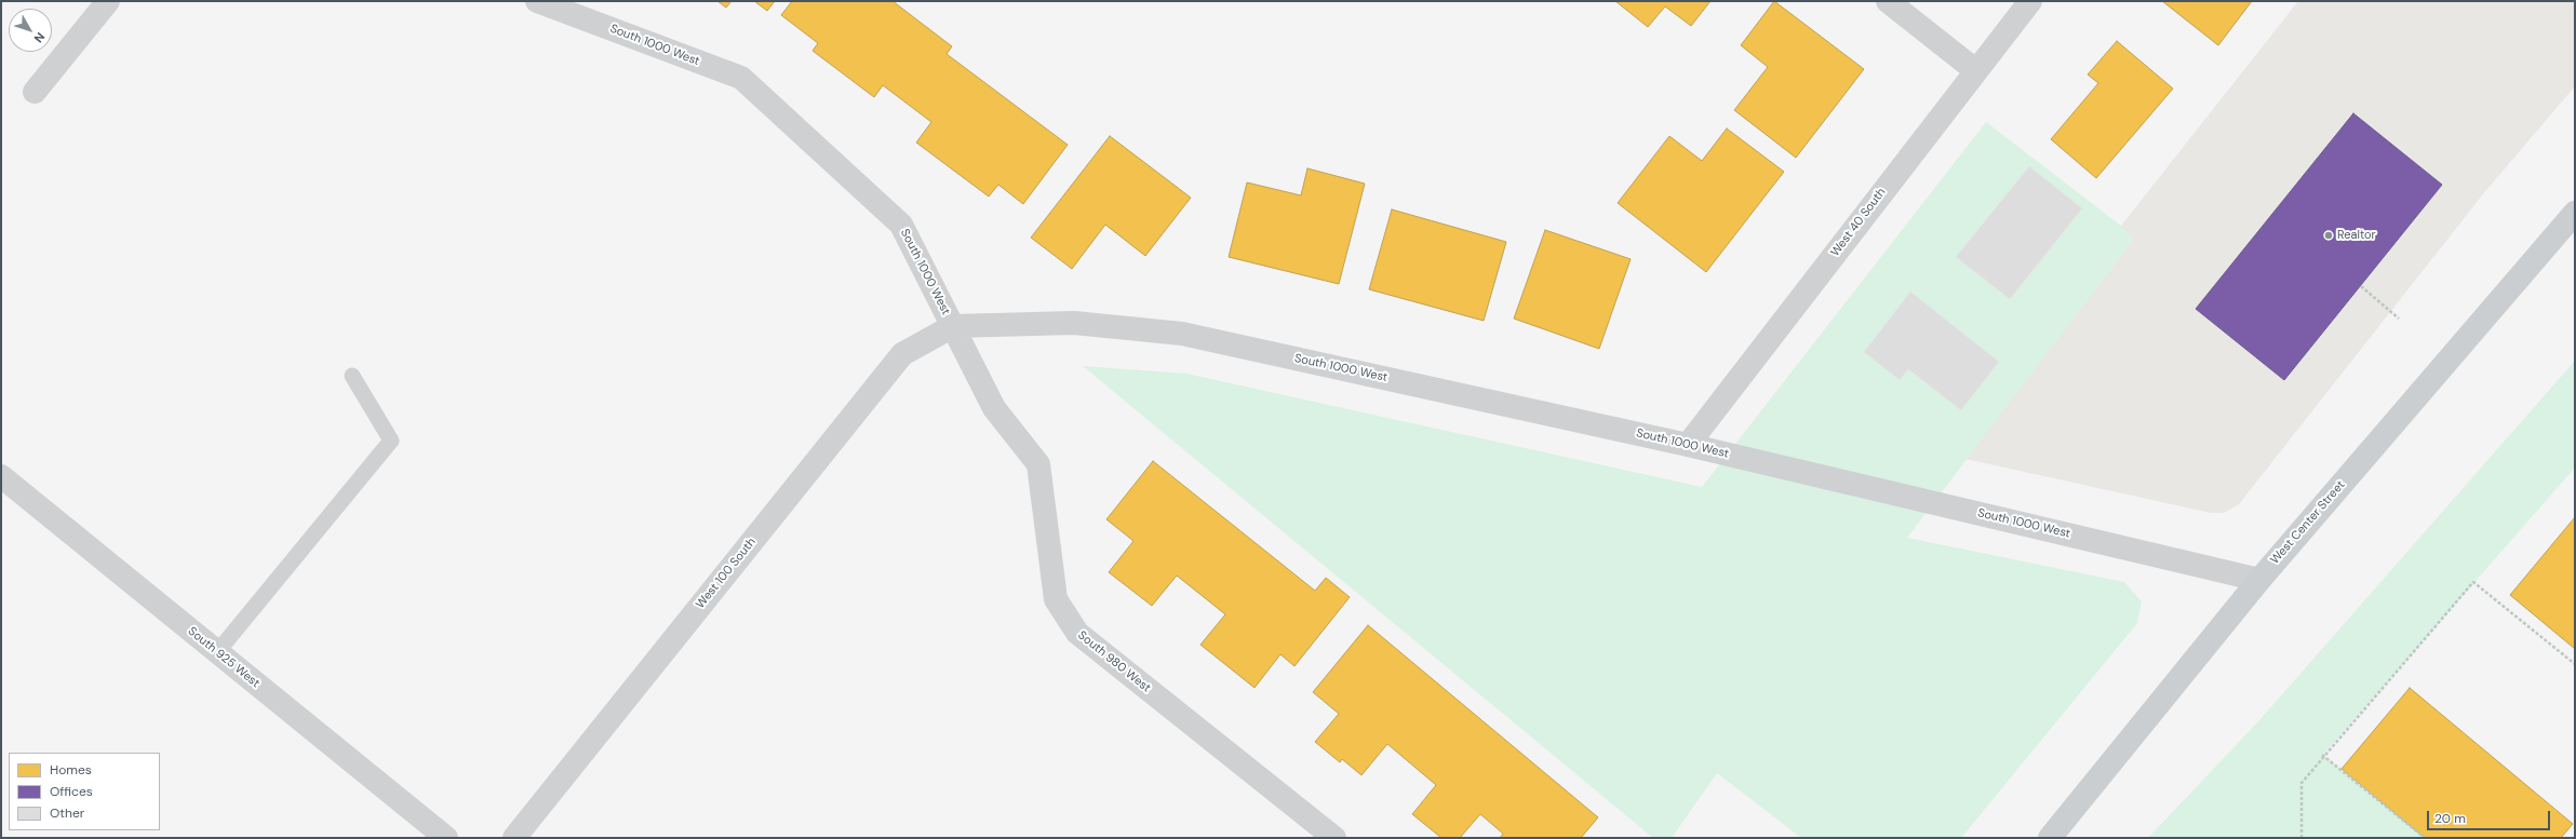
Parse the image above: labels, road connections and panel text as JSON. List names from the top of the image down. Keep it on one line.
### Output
{"streets":{"main road":["West Center Street"],"street":["South 1000 West","West 40 South","West 100 South","South 925 West","South 980 West"]},"crossings":[["South 1000 West","West 40 South"],["South 1000 West","West Center Street"],["South 1000 West","West 100 South"],["South 1000 West","South 980 West"],["West 100 South","South 980 West"]],"places":["Realtor"],"legend":["Homes","Offices","Other"],"scale_bar":"20 m","north":"bottom right"}
